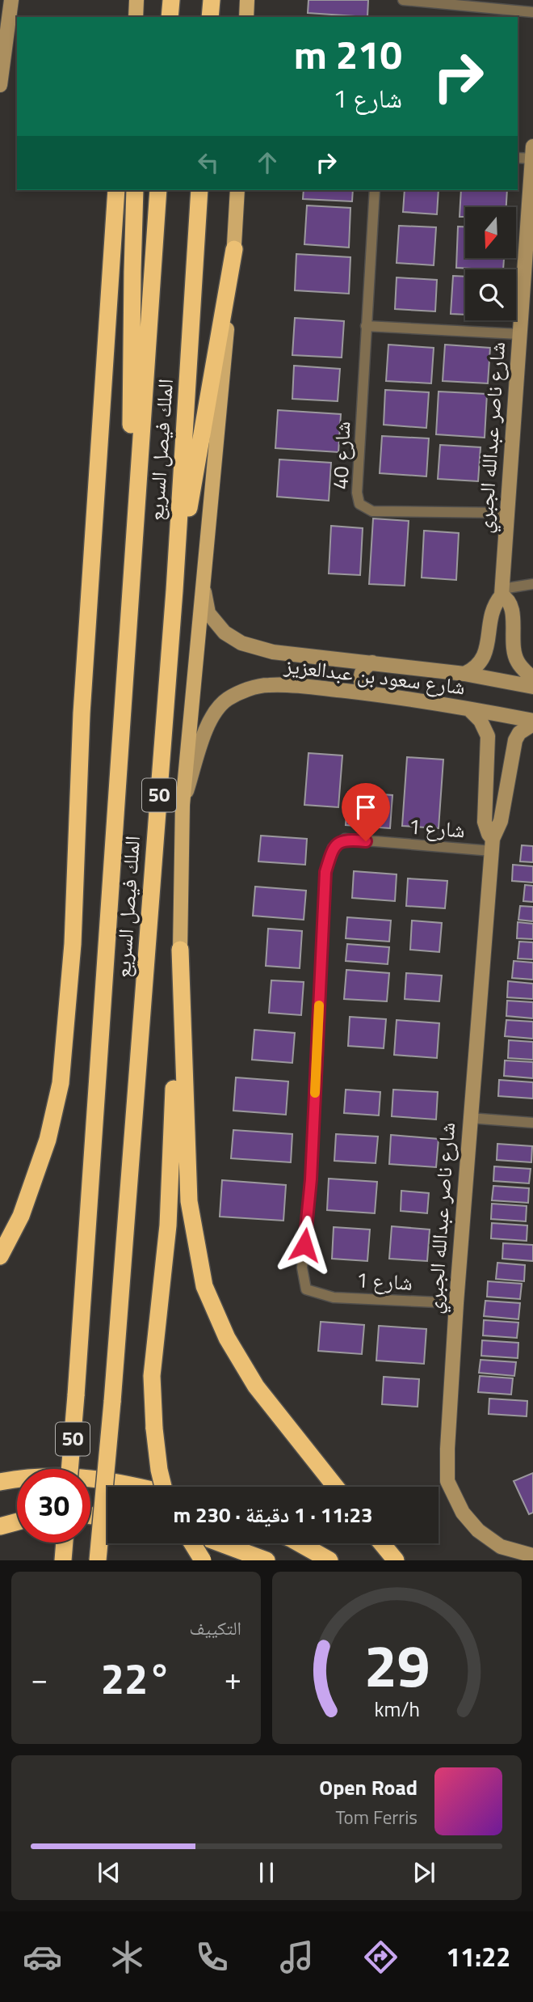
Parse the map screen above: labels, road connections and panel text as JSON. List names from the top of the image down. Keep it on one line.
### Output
{"streets":{"highway":["الملك فيصل السريع","50"],"street":["شارع ناصر عبدالله الجبري","شارع 40","شارع سعود بن عبدالعزيز","شارع 1"]},"crossings":[["شارع ناصر عبدالله الجبري","شارع 40"],["شارع ناصر عبدالله الجبري","شارع سعود بن عبدالعزيز"],["شارع ناصر عبدالله الجبري","شارع 1"]],"north":"bottom","page":{"turn":["210 m","شارع 1"],"limit":"30","trip":"11:23 · 1 دقيقة · 230 m","tile":"التكييف","heat":["−","22°","+"],"song":["Open Road","Tom Ferris"],"tabs":"11:22","gauge":["29","km/h"]}}
